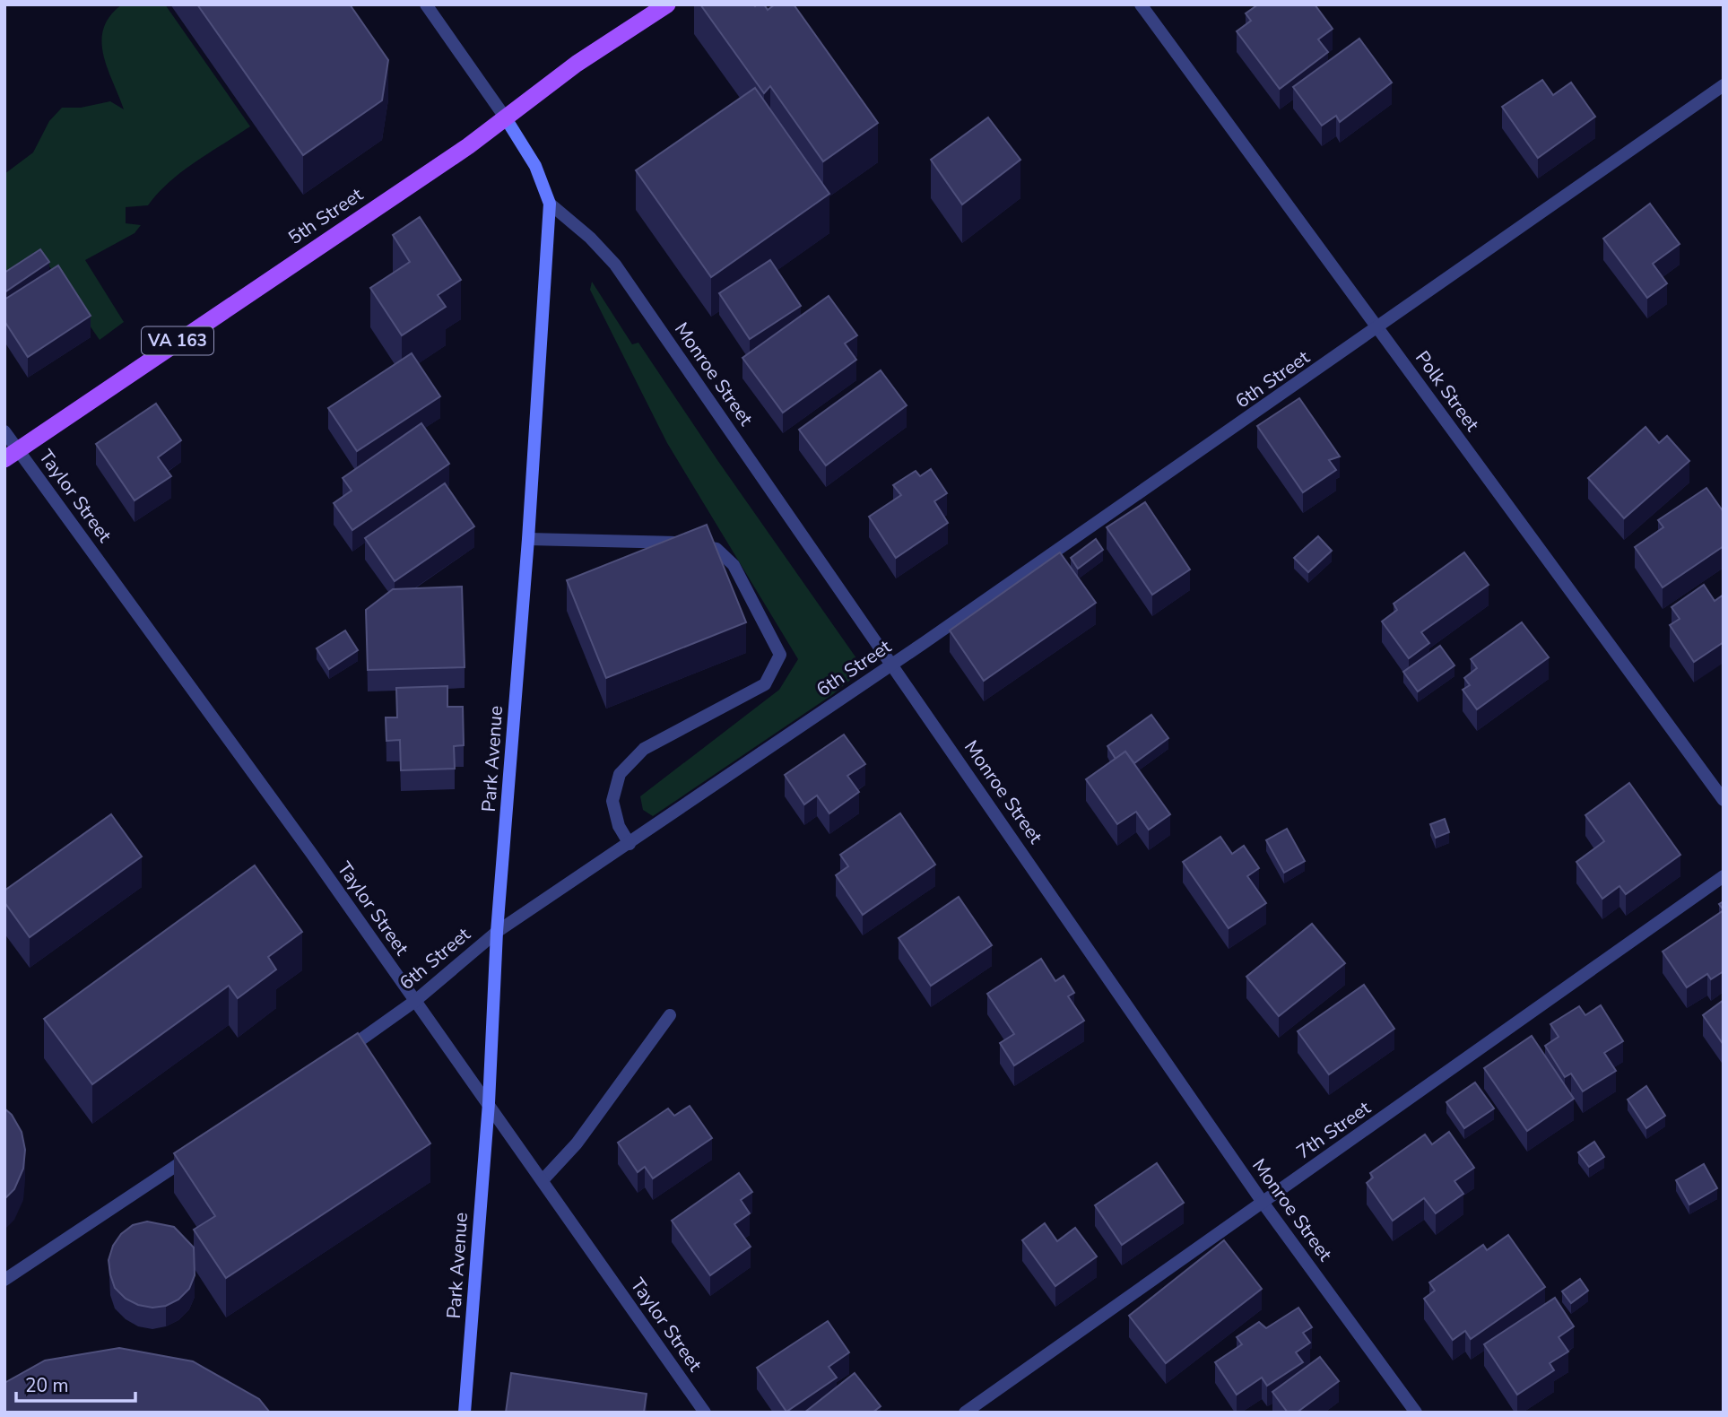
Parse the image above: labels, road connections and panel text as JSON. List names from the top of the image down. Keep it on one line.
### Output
{"streets":{"main road":["5th Street","VA 163","Park Avenue"],"street":["Monroe Street","6th Street","Polk Street","Taylor Street","7th Street"]},"crossings":[["5th Street","Taylor Street"],["5th Street","Park Avenue"],["Monroe Street","6th Street"],["Monroe Street","Park Avenue"],["Monroe Street","7th Street"],["6th Street","Polk Street"],["6th Street","Taylor Street"],["6th Street","Park Avenue"],["Taylor Street","Park Avenue"]],"scale_bar":"20 m"}
